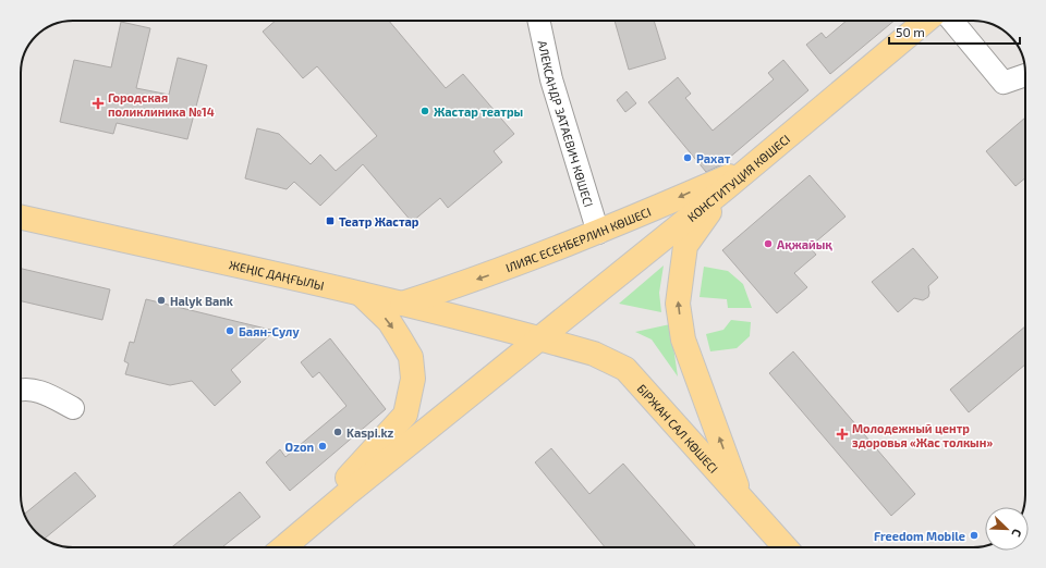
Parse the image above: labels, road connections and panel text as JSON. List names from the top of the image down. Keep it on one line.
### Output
{"streets":{"main road":["КОНСТИТУЦИЯ КӨШЕСІ","ІЛИЯС ЕСЕНБЕРЛИН КӨШЕСІ","ЖЕҢІС ДАҢҒЫЛЫ","БІРЖАН САЛ КӨШЕСІ"],"street":["АЛЕКСАНДР ЗАТАЕВИЧ КӨШЕСІ"]},"crossings":[["АЛЕКСАНДР ЗАТАЕВИЧ КӨШЕСІ","ІЛИЯС ЕСЕНБЕРЛИН КӨШЕСІ"],["КОНСТИТУЦИЯ КӨШЕСІ","ІЛИЯС ЕСЕНБЕРЛИН КӨШЕСІ"],["КОНСТИТУЦИЯ КӨШЕСІ","ЖЕҢІС ДАҢҒЫЛЫ"],["КОНСТИТУЦИЯ КӨШЕСІ","БІРЖАН САЛ КӨШЕСІ"],["ІЛИЯС ЕСЕНБЕРЛИН КӨШЕСІ","ЖЕҢІС ДАҢҒЫЛЫ"],["ЖЕҢІС ДАҢҒЫЛЫ","БІРЖАН САЛ КӨШЕСІ"]],"places":{"health":["Городская поликлиника №14","Молодежный центр здоровья «Жас толкын»"],"other":["Жастар театры","Рахат","Ақжайық","Halyk Bank","Баян-Сулу","Kaspi.kz","Ozon","Freedom Mobile"],"transit":["Театр Жастар"]},"scale_bar":"50 m","north":"bottom right"}
